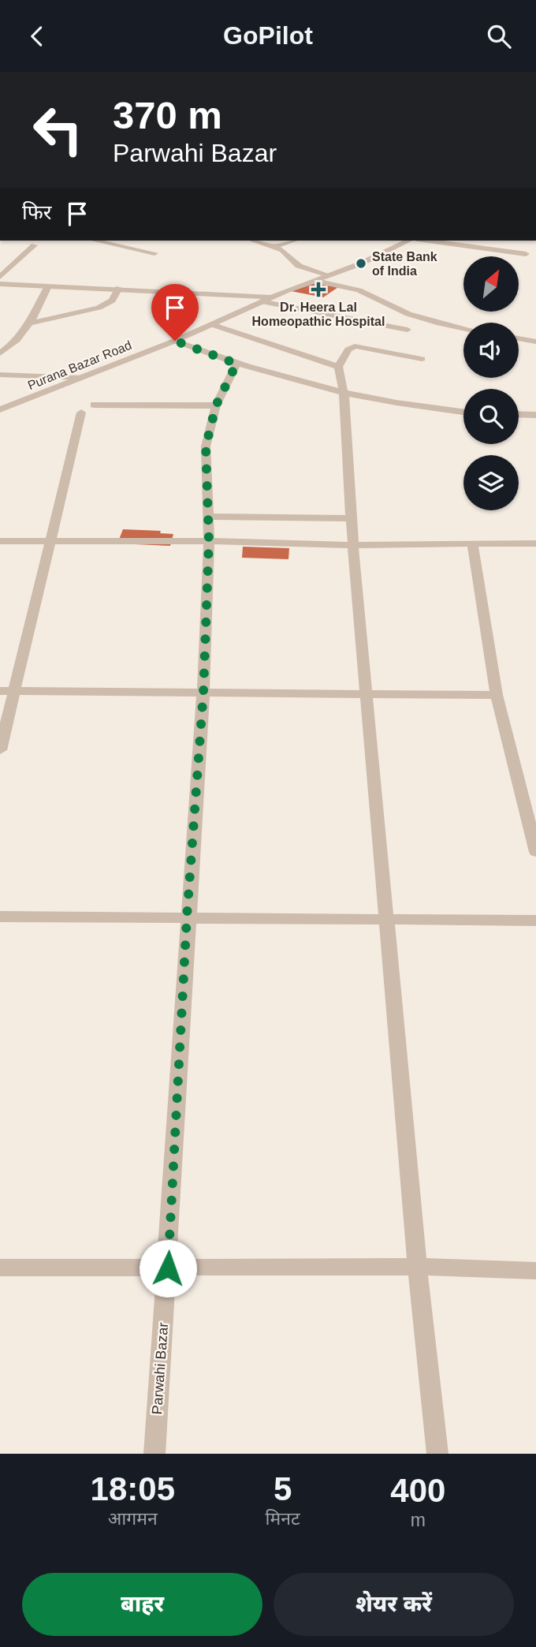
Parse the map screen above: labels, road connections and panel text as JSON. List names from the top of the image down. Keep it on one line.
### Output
{"streets":{"street":["Purana Bazar Road","Parwahi Bazar"]},"places":{"other":["State Bank of India"],"health":["Dr. Heera Lal Homeopathic Hospital"]},"north":"top right","page":{"header":"GoPilot","turn":["370 m","Parwahi Bazar"],"then":"फिर","eta":["18:05","आगमन","5","मिनट","400","m"],"buttons":["बाहर","शेयर करें"]}}
